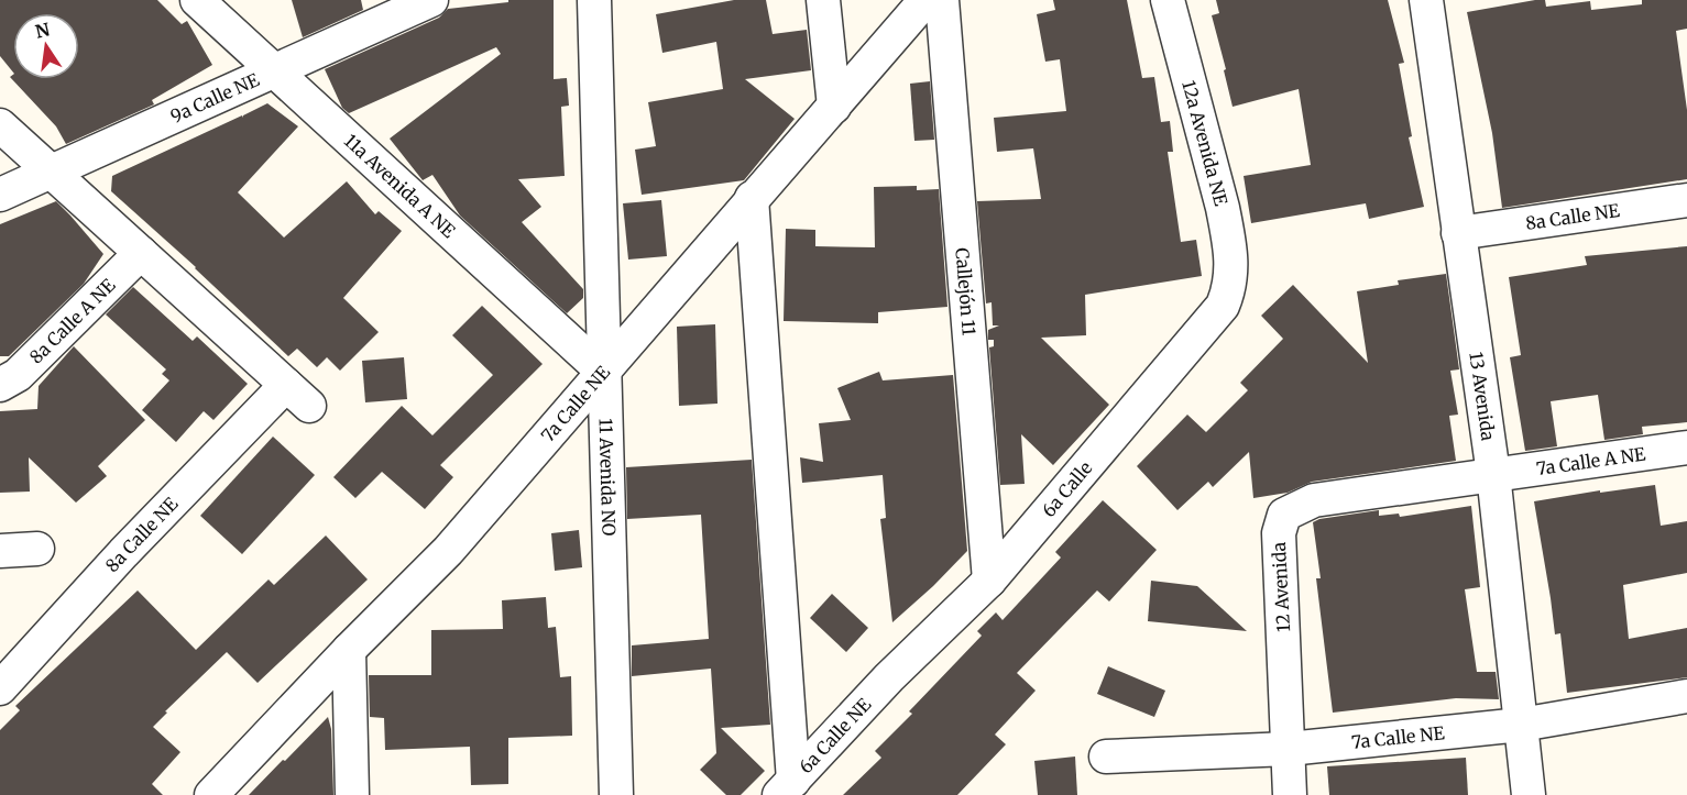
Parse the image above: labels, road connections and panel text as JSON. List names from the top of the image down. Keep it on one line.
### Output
{"streets":{"street":["9a Calle NE","12a Avenida NE","11a Avenida A NE","8a Calle NE","Callejón 11","8a Calle A NE","13 Avenida","7a Calle NE","7a Calle A NE","11 Avenida NO","6a Calle","12 Avenida","6a Calle NE"]},"crossings":[["9a Calle NE","11a Avenida A NE"],["12a Avenida NE","6a Calle"],["11a Avenida A NE","7a Calle NE"],["11a Avenida A NE","11 Avenida NO"],["8a Calle NE","8a Calle A NE"],["8a Calle NE","13 Avenida"],["Callejón 11","6a Calle"],["13 Avenida","7a Calle NE"],["13 Avenida","7a Calle A NE"],["13 Avenida","12 Avenida"],["7a Calle NE","11 Avenida NO"],["7a Calle NE","12 Avenida"],["7a Calle A NE","12 Avenida"],["6a Calle","6a Calle NE"]],"north":"top"}
